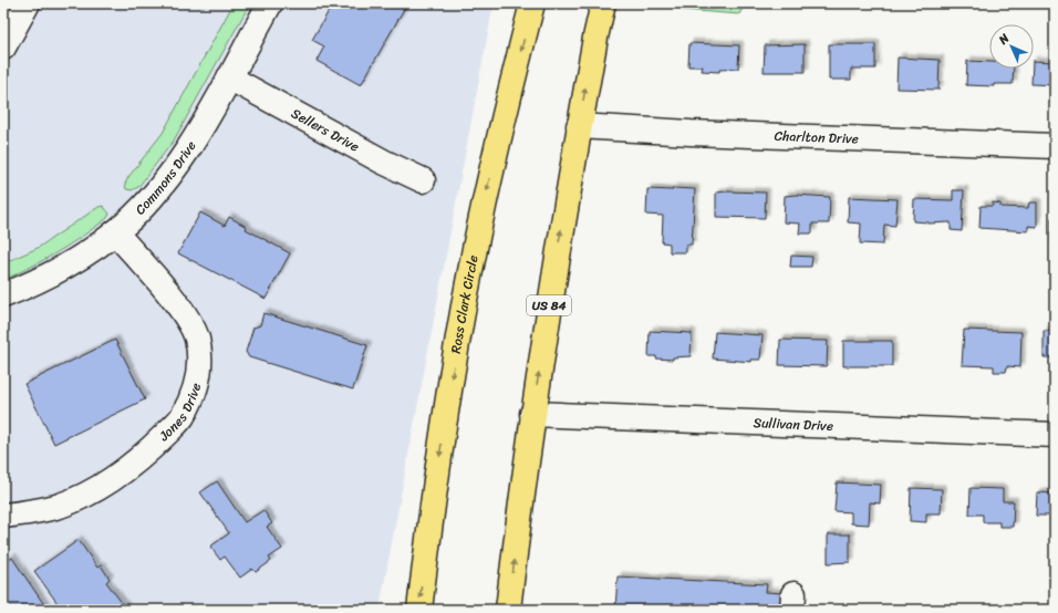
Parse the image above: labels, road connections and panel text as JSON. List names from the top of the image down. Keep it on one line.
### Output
{"streets":{"highway":["Ross Clark Circle","US 84"],"street":["Sellers Drive","Charlton Drive","Commons Drive","Jones Drive","Sullivan Drive"]},"crossings":[["Sellers Drive","Commons Drive"],["Charlton Drive","US 84"],["Commons Drive","Jones Drive"],["US 84","Sullivan Drive"]],"north":"top left"}
